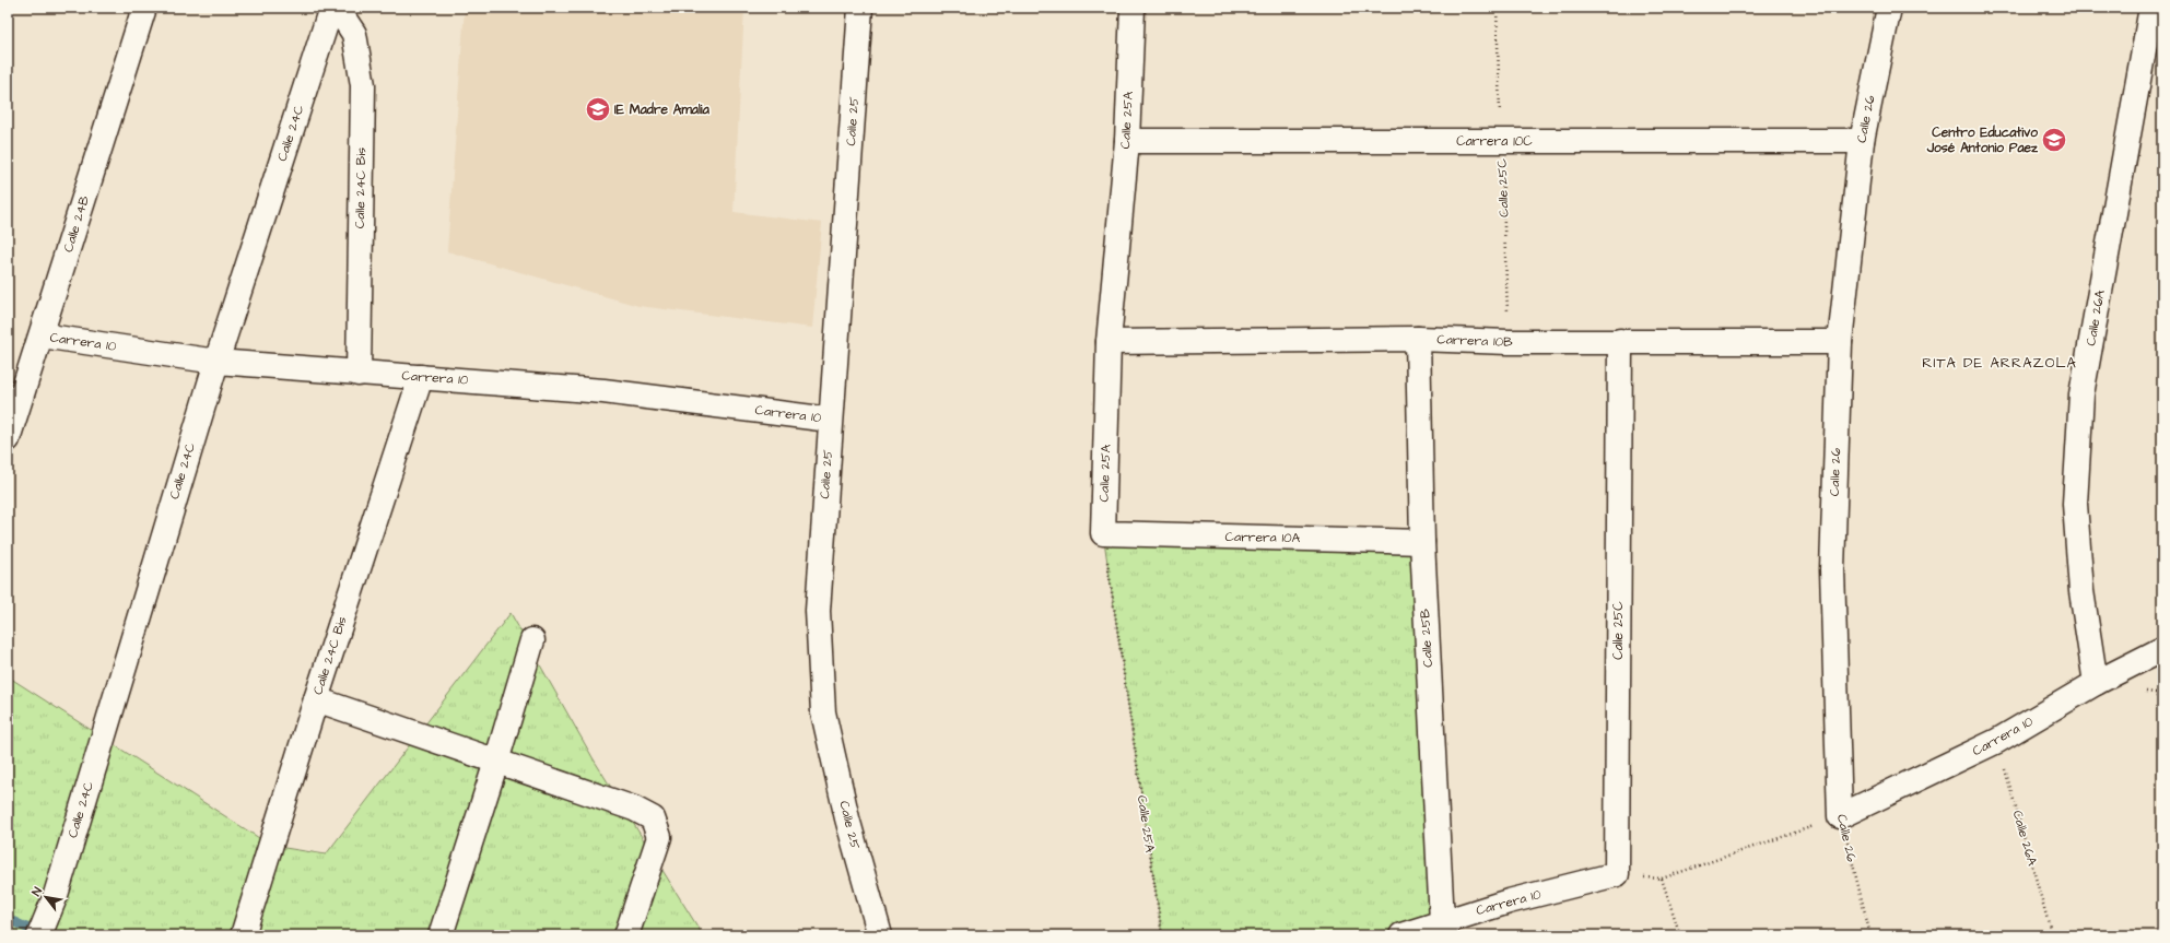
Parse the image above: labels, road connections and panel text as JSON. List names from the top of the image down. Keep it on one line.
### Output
{"streets":{"street":["Calle 26","Calle 25A","Calle 25","Calle 24C","Carrera 10C","Calle 24C Bis","Calle 25C","Calle 24B","Calle 26A","Carrera 10B","Carrera 10","Carrera 10A","Calle 25B"]},"crossings":[["Calle 26","Carrera 10C"],["Calle 26","Carrera 10B"],["Calle 26","Carrera 10"],["Calle 25A","Carrera 10C"],["Calle 25A","Carrera 10B"],["Calle 25A","Carrera 10A"],["Calle 25","Carrera 10"],["Calle 24C","Carrera 10"],["Carrera 10C","Calle 25C"],["Calle 24C Bis","Carrera 10"],["Calle 25C","Carrera 10B"],["Calle 25C","Carrera 10"],["Calle 24B","Carrera 10"],["Calle 26A","Carrera 10"],["Carrera 10B","Calle 25B"],["Carrera 10","Calle 25B"],["Carrera 10A","Calle 25B"]],"districts":["RITA DE ARRAZOLA"],"places":{"school or university":["IE Madre Amalia","Centro Educativo José Antonio Paez"]},"north":"top left"}
